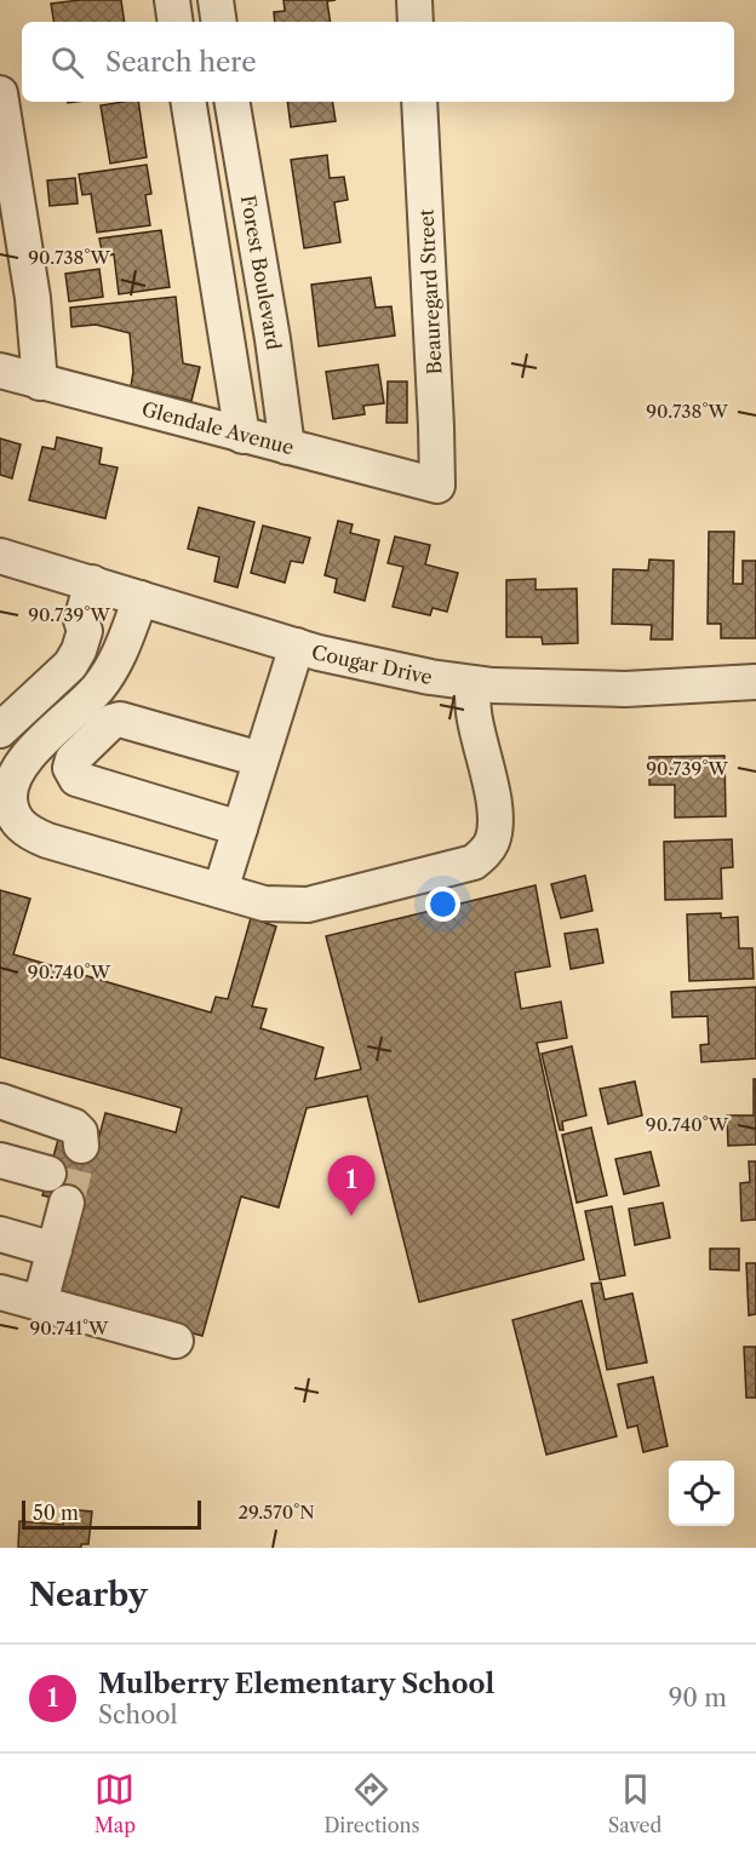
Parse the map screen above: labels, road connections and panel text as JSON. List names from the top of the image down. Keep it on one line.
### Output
{"streets":{"street":["Forest Boulevard","Beauregard Street","Glendale Avenue","Cougar Drive"]},"crossings":[["Forest Boulevard","Glendale Avenue"],["Beauregard Street","Glendale Avenue"]],"scale_bar":"50 m","page":{"search":"Search here","pins":"1","scale":"50 m","heading":"Nearby","list":[{"mark":"1","name":"Mulberry Elementary School","note":"School","value":"90 m"}],"nav":["Map","Directions","Saved"]},"coordinates":["90.738°W","90.739°W","90.740°W","90.741°W","29.570°N"]}
